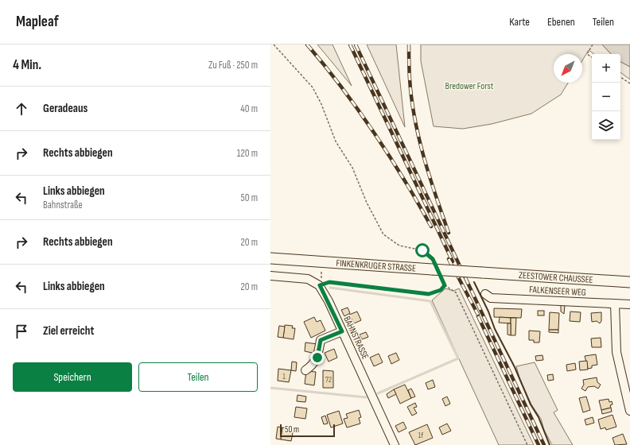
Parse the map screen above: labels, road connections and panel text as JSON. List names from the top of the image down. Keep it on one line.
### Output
{"streets":{"main road":["FINKENKRUGER STRASSE","ZEESTOWER CHAUSSEE"],"street":["FALKENSEER WEG","BAHNSTRASSE"]},"crossings":[["FINKENKRUGER STRASSE","ZEESTOWER CHAUSSEE"]],"parks":["Bredower Forst"],"house_numbers":["1","72","1f"],"scale_bar":"50 m","north":"bottom left","page":{"header":"Mapleaf","nav":["Karte","Ebenen","Teilen"],"heading":["4 Min.","Zu Fuß · 250 m"],"map_buttons":["+","−"],"list":[["Geradeaus","40 m"],["Rechts abbiegen","120 m"],["Links abbiegen","Bahnstraße","50 m"],["Rechts abbiegen","20 m"],["Links abbiegen","20 m"],"Ziel erreicht"],"buttons":["Speichern","Teilen"],"scale":"50 m"}}
